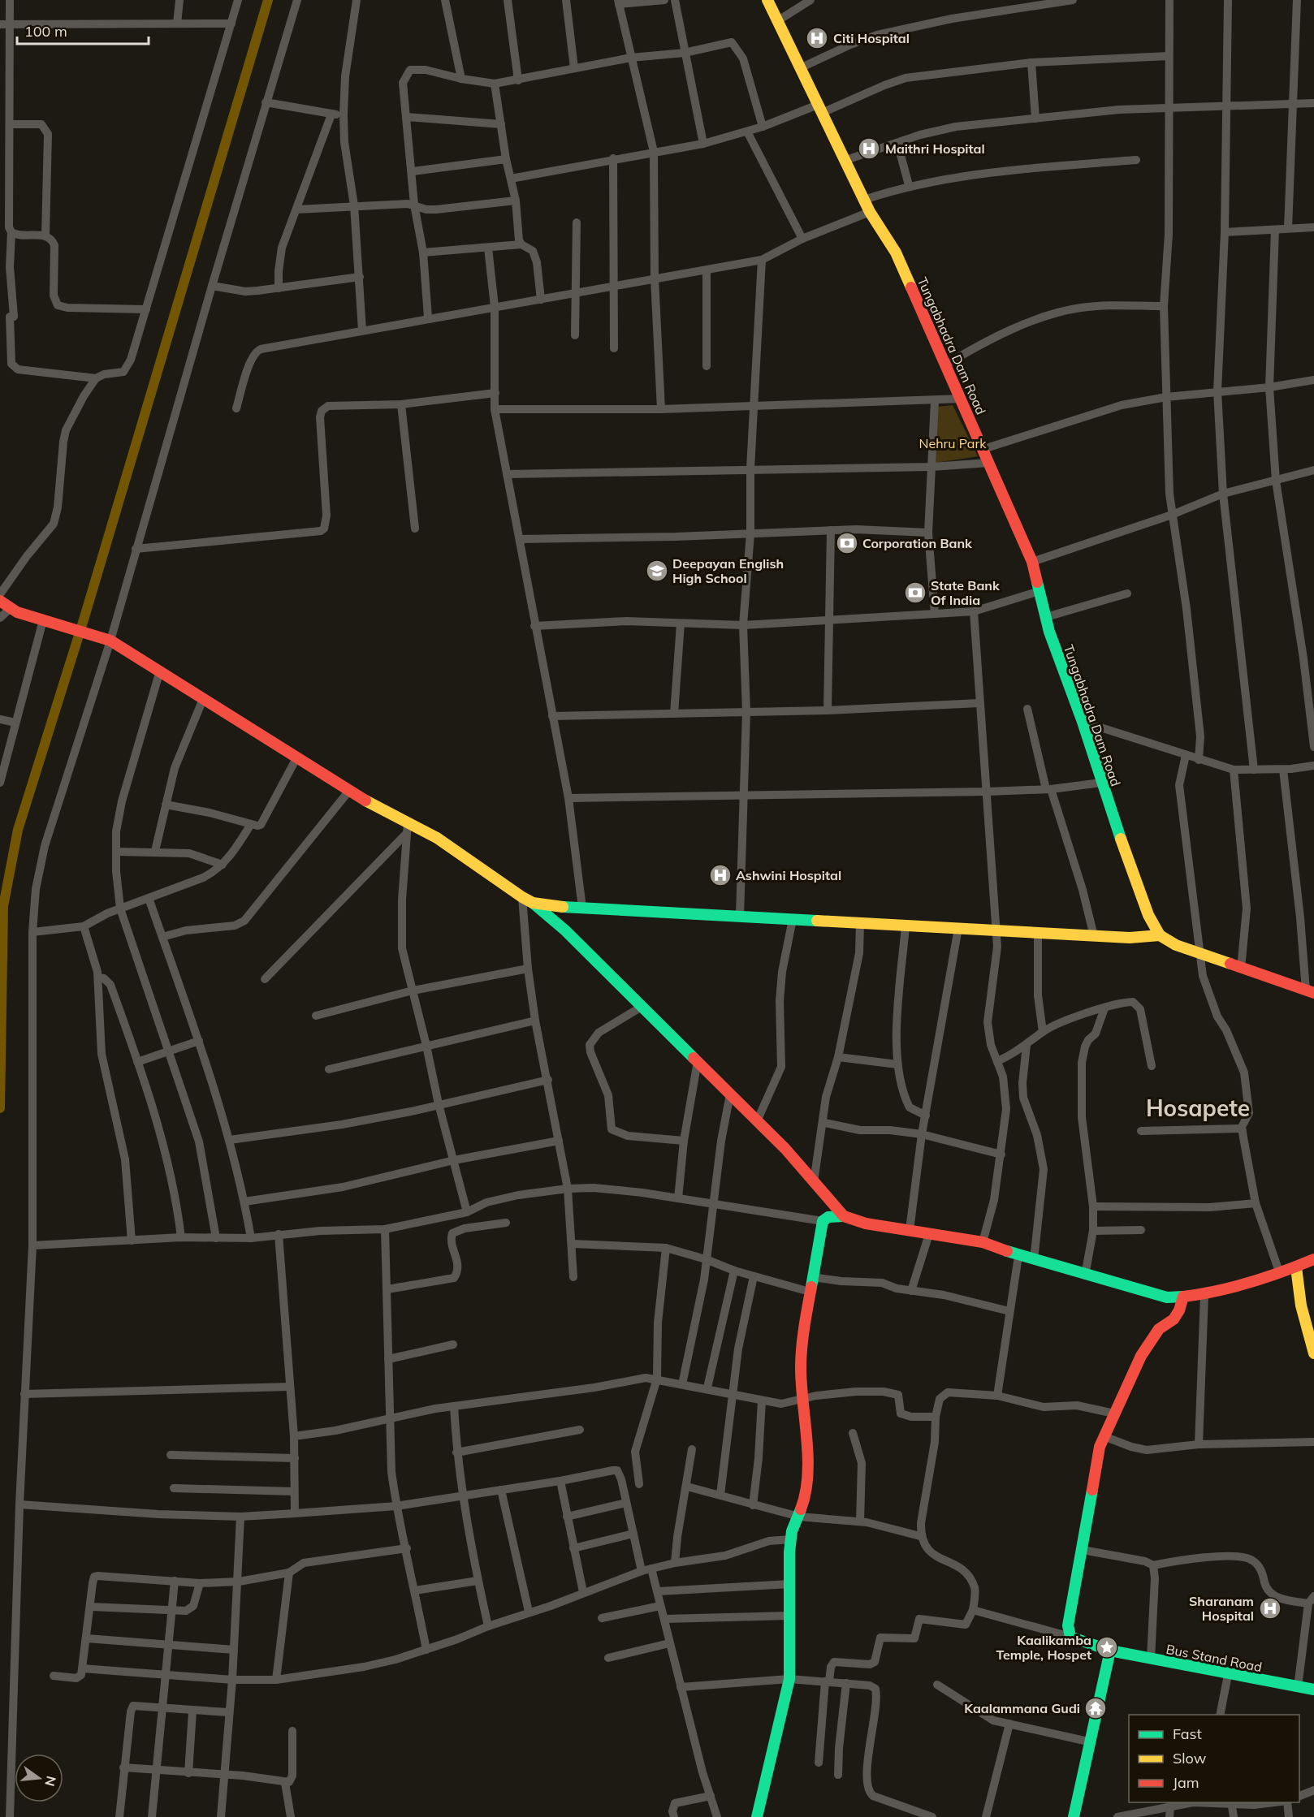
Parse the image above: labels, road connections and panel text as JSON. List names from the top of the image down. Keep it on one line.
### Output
{"streets":{"main road":["Tungabhadra Dam Road","Bus Stand Road"]},"districts":["Hosapete"],"parks":["Nehru Park"],"places":{"hospital":["Citi Hospital","Maithri Hospital","Ashwini Hospital","Sharanam Hospital"],"bank":["Corporation Bank","State Bank Of India"],"school or university":["Deepayan English High School"],"place":["Kaalikamba Temple, Hospet"],"temple":["Kaalammana Gudi"]},"legend":["Fast","Slow","Jam"],"scale_bar":"100 m","north":"right"}
